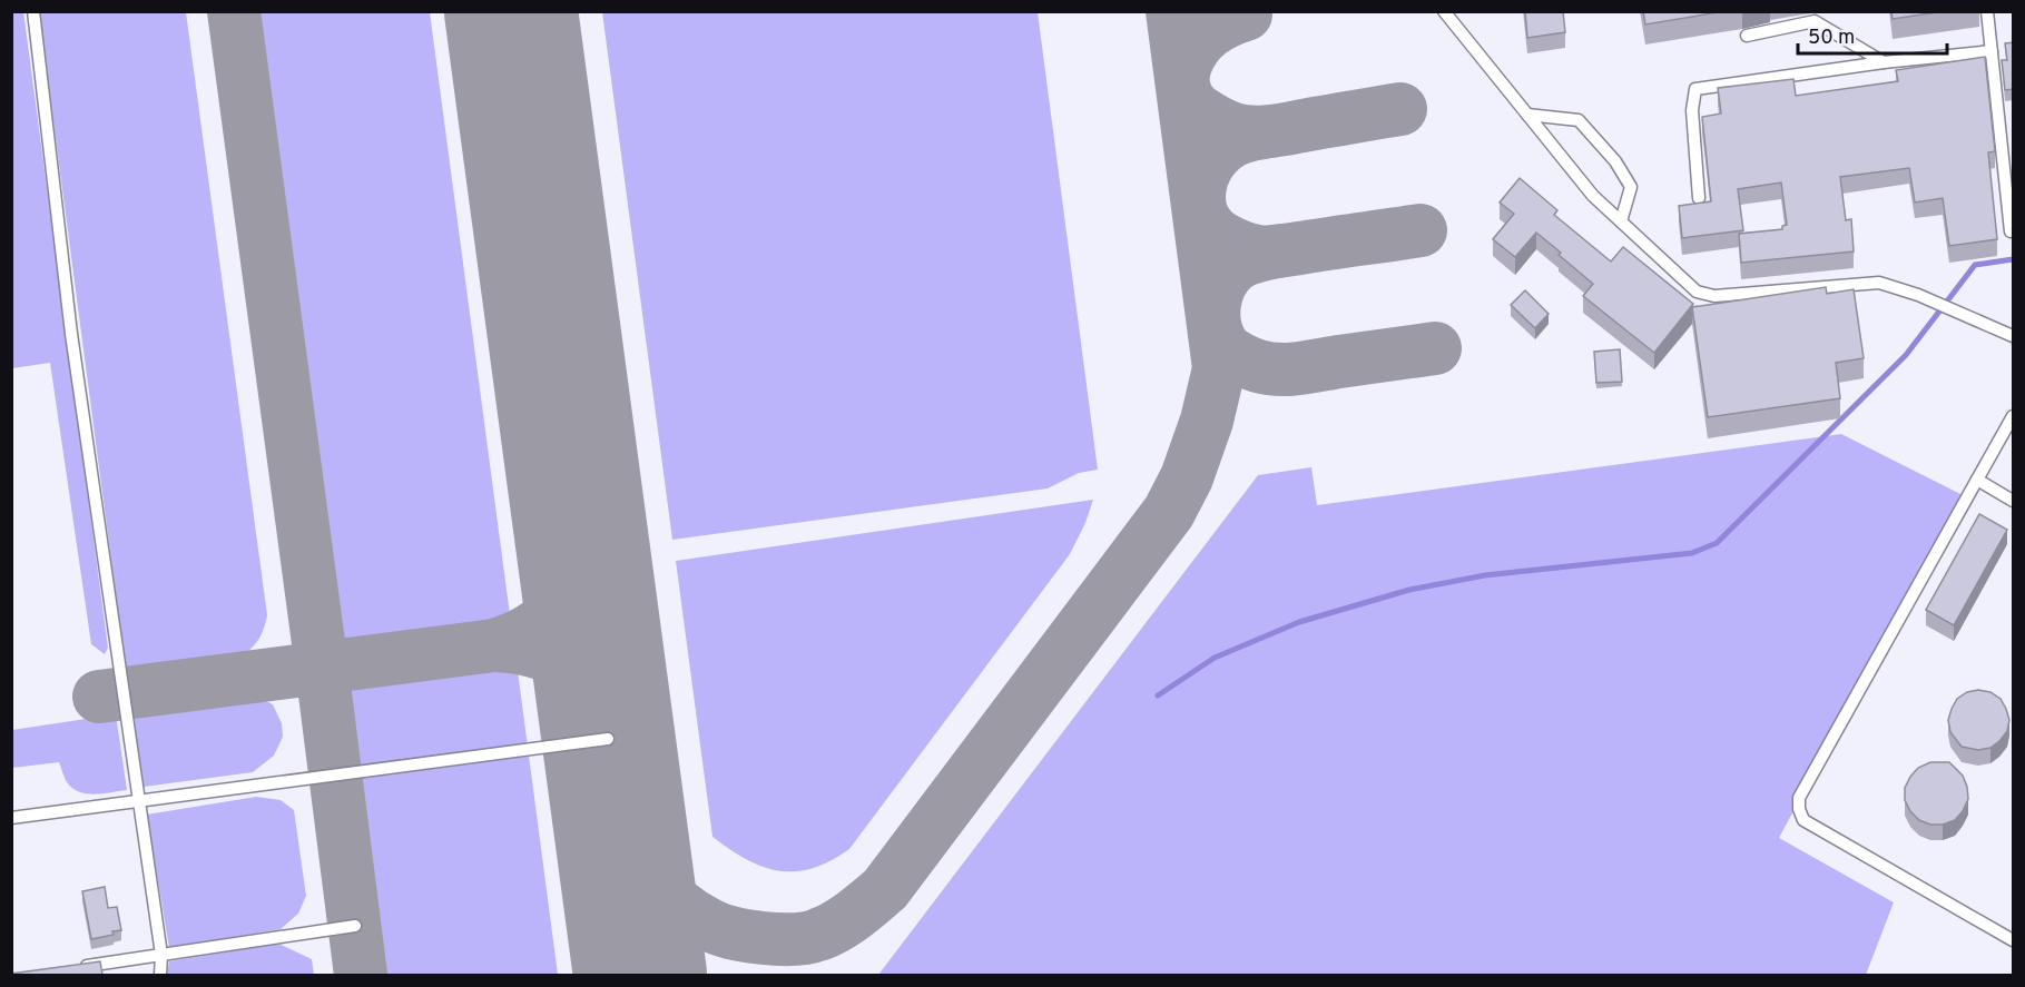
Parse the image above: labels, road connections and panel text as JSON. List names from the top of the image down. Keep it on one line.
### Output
{"scale_bar":"50 m"}
